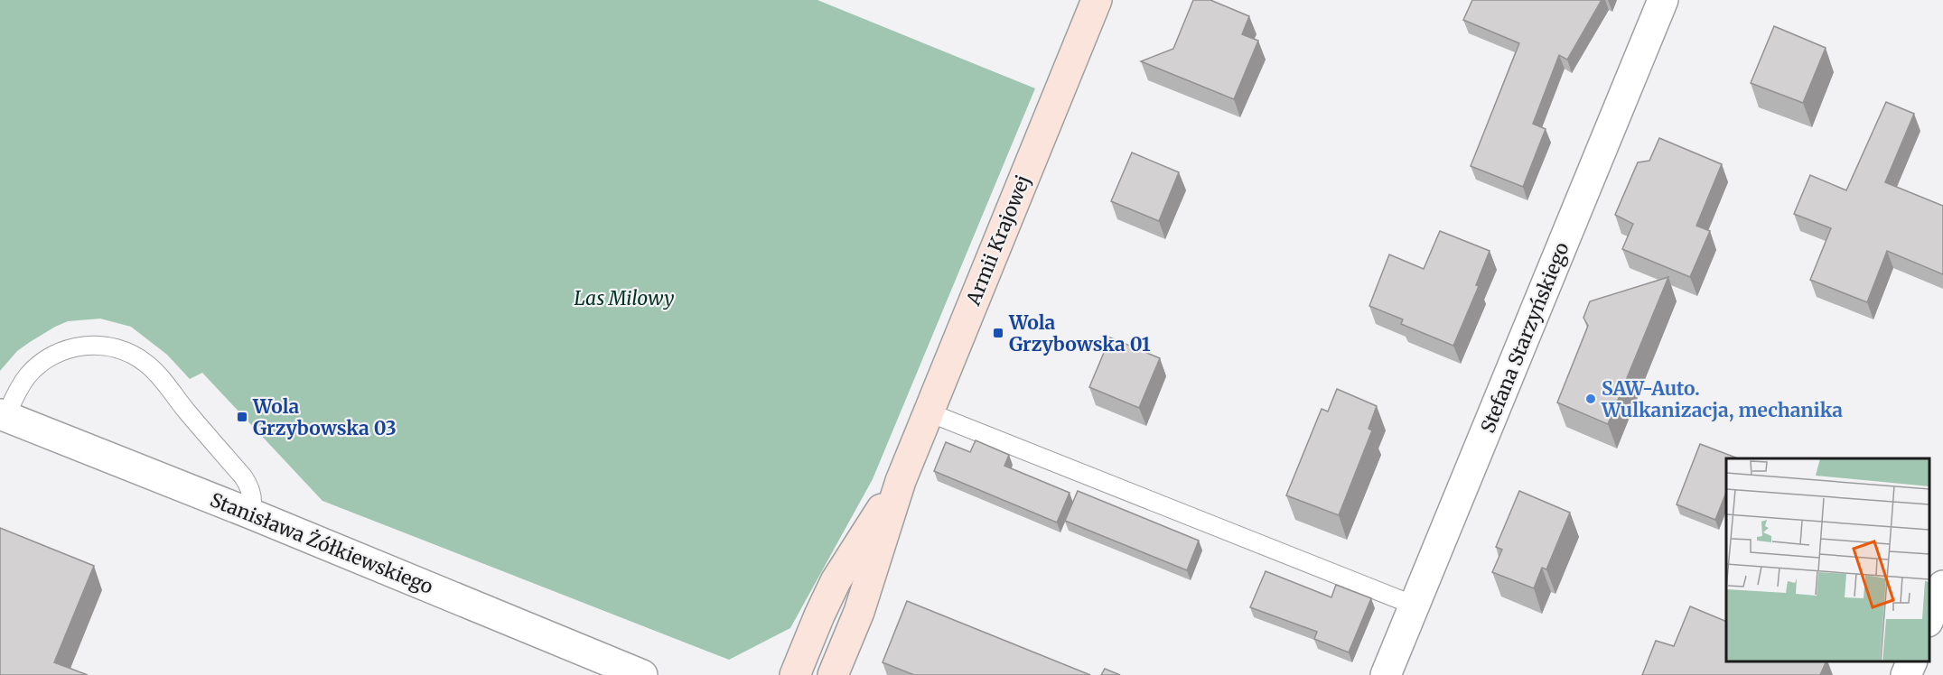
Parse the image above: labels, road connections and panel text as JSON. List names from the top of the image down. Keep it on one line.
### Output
{"streets":{"street":["Armii Krajowej","Stefana Starzyńskiego","Stanisława Żółkiewskiego"]},"parks":["Las Milowy"],"places":{"transit":["Wola Grzybowska 01","Wola Grzybowska 03"],"other":["SAW-Auto. Wulkanizacja, mechanika"]}}
